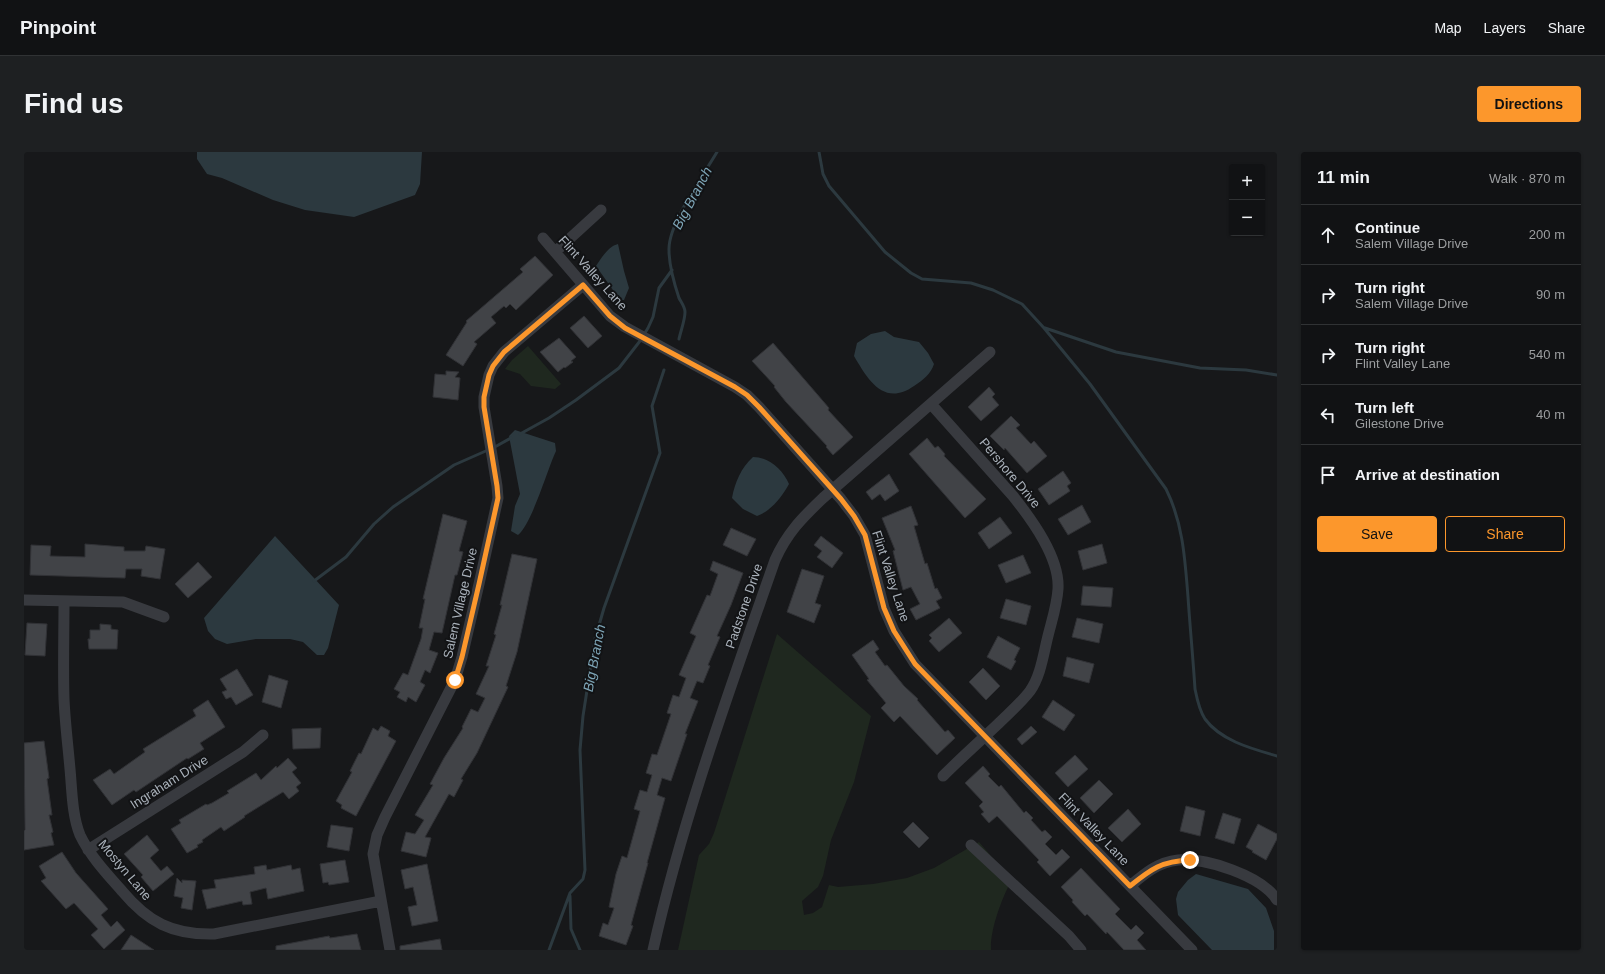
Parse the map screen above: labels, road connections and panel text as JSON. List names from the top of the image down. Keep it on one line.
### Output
{"streets":{"street":["Flint Valley Lane","Pershore Drive","Salem Village Drive","Padstone Drive","Ingraham Drive","Mostyn Lane"]},"crossings":[["Flint Valley Lane","Pershore Drive"],["Flint Valley Lane","Salem Village Drive"],["Flint Valley Lane","Padstone Drive"],["Pershore Drive","Padstone Drive"],["Salem Village Drive","Mostyn Lane"],["Ingraham Drive","Mostyn Lane"]],"water":["Big Branch"],"page":{"header":"Pinpoint","nav":["Map","Layers","Share"],"buttons":["Directions",["Save","Share"]],"title":"Find us","heading":["11 min","Walk · 870 m"],"map_buttons":["+","−"],"list":[["Continue","Salem Village Drive","200 m"],["Turn right","Salem Village Drive","90 m"],["Turn right","Flint Valley Lane","540 m"],["Turn left","Gilestone Drive","40 m"],"Arrive at destination"]}}
